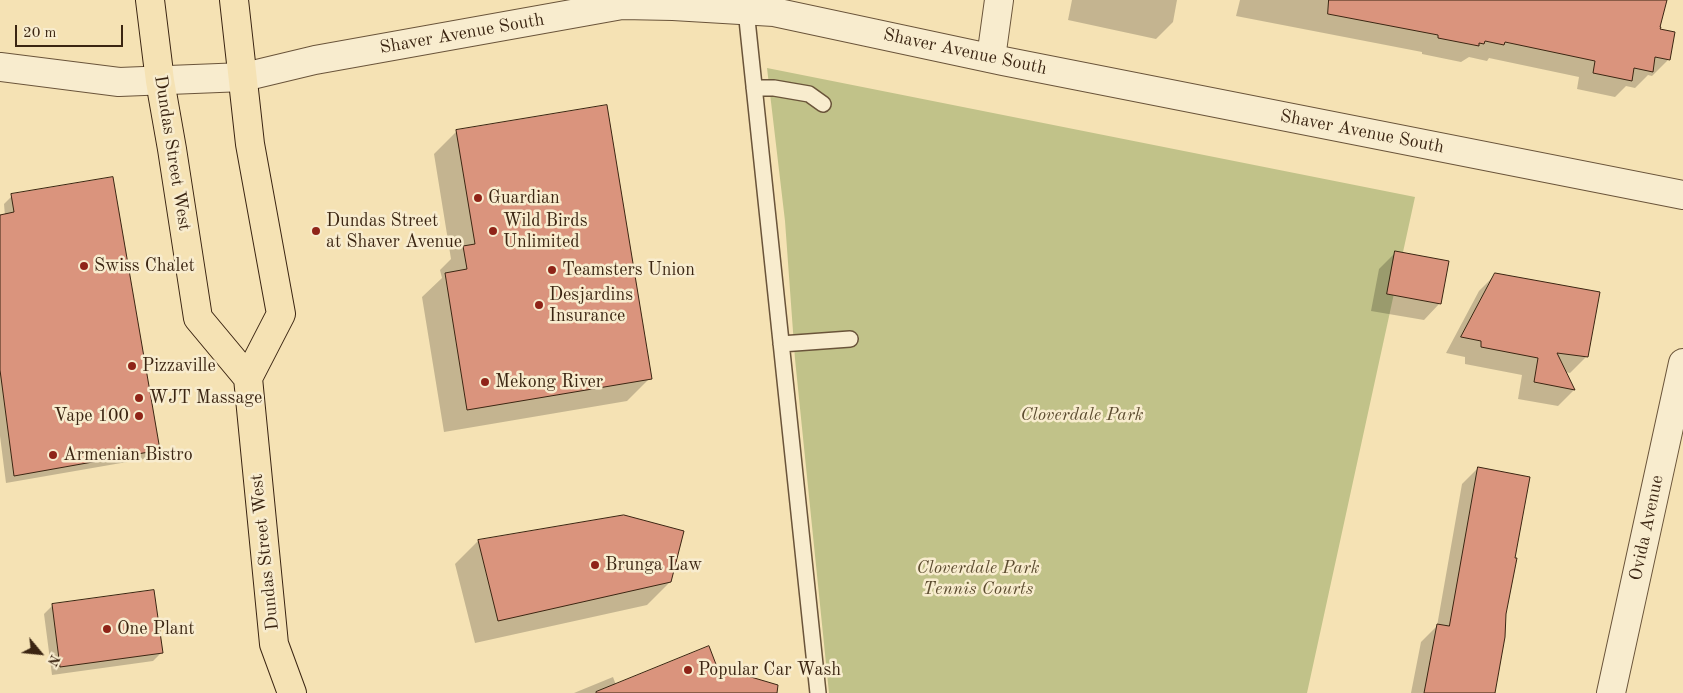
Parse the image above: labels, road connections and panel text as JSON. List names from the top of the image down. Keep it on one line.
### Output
{"streets":{"main road":["Dundas Street West"],"street":["Shaver Avenue South","Ovida Avenue"]},"crossings":[["Shaver Avenue South","Dundas Street West"]],"parks":["Cloverdale Park","Cloverdale Park Tennis Courts"],"places":["Guardian","Dundas Street at Shaver Avenue","Wild Birds Unlimited","Swiss Chalet","Teamsters Union","Desjardins Insurance","Pizzaville","Mekong River","WJT Massage","Vape 100","Armenian Bistro","Brunga Law","One Plant","Popular Car Wash"],"scale_bar":"20 m","north":"bottom right"}
